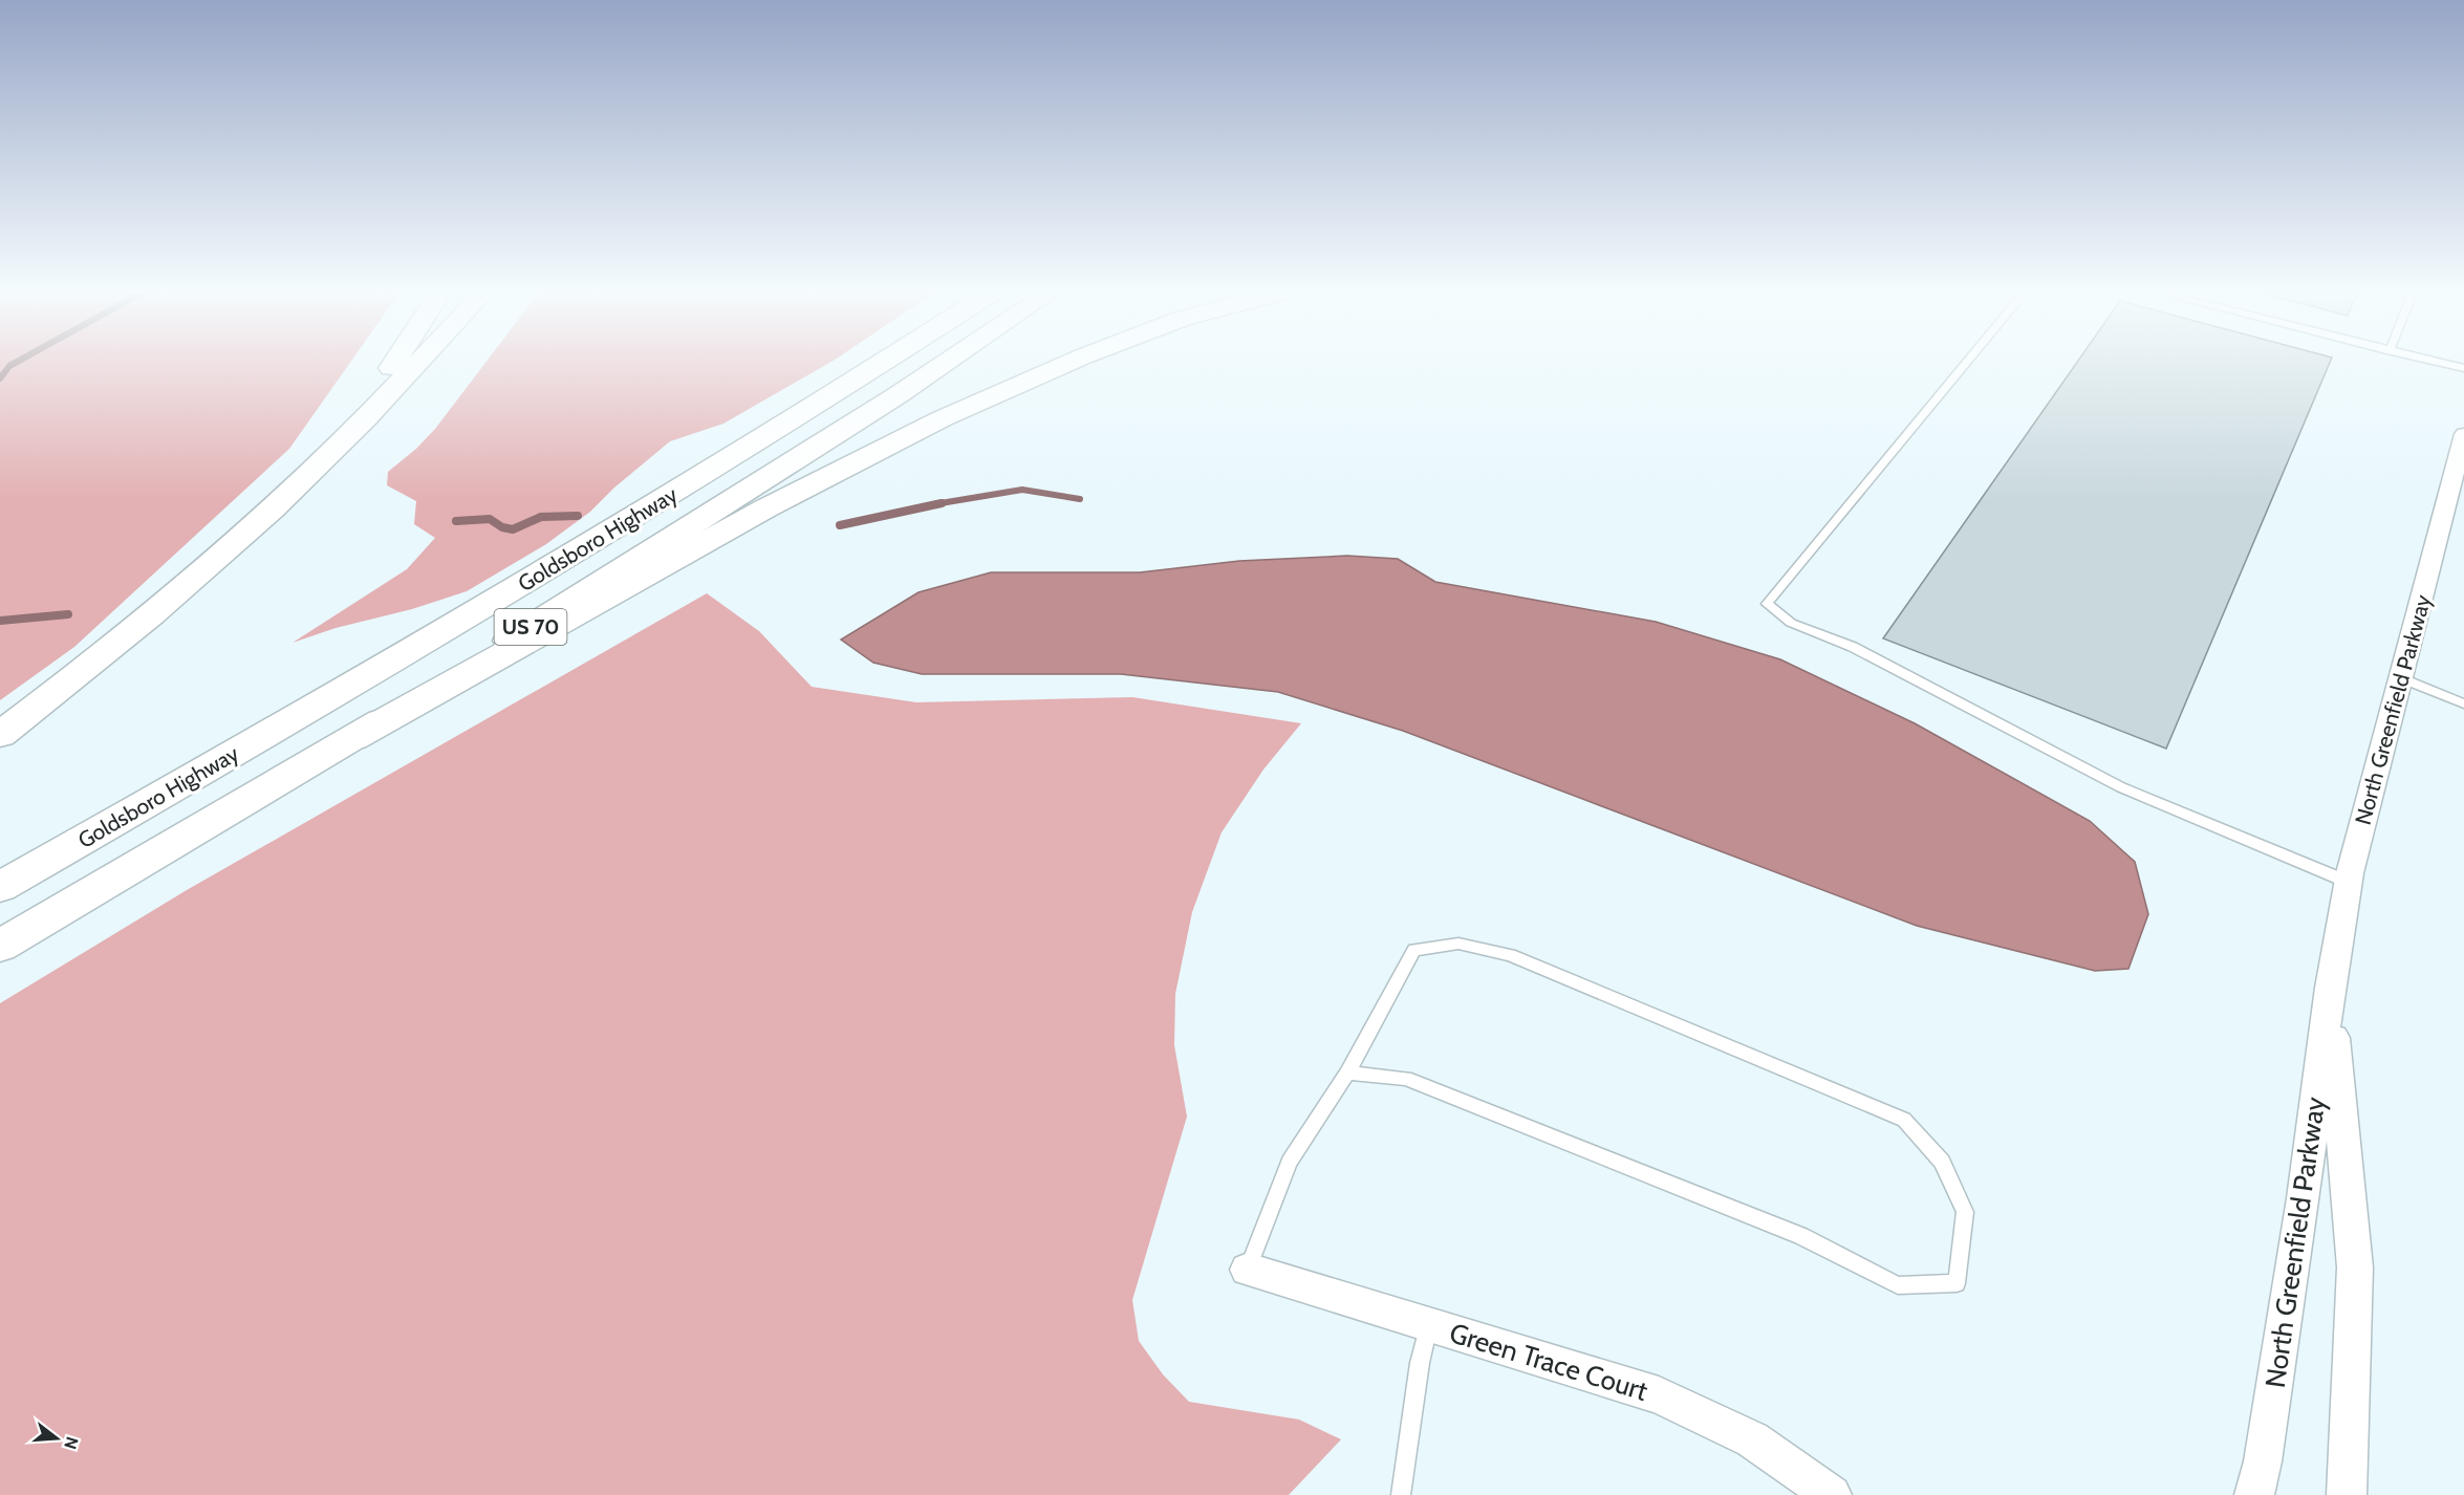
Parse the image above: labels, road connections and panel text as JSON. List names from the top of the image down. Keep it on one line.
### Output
{"streets":{"main road":["Goldsboro Highway","US 70"],"street":["North Greenfield Parkway","Green Trace Court"]},"north":"right"}
